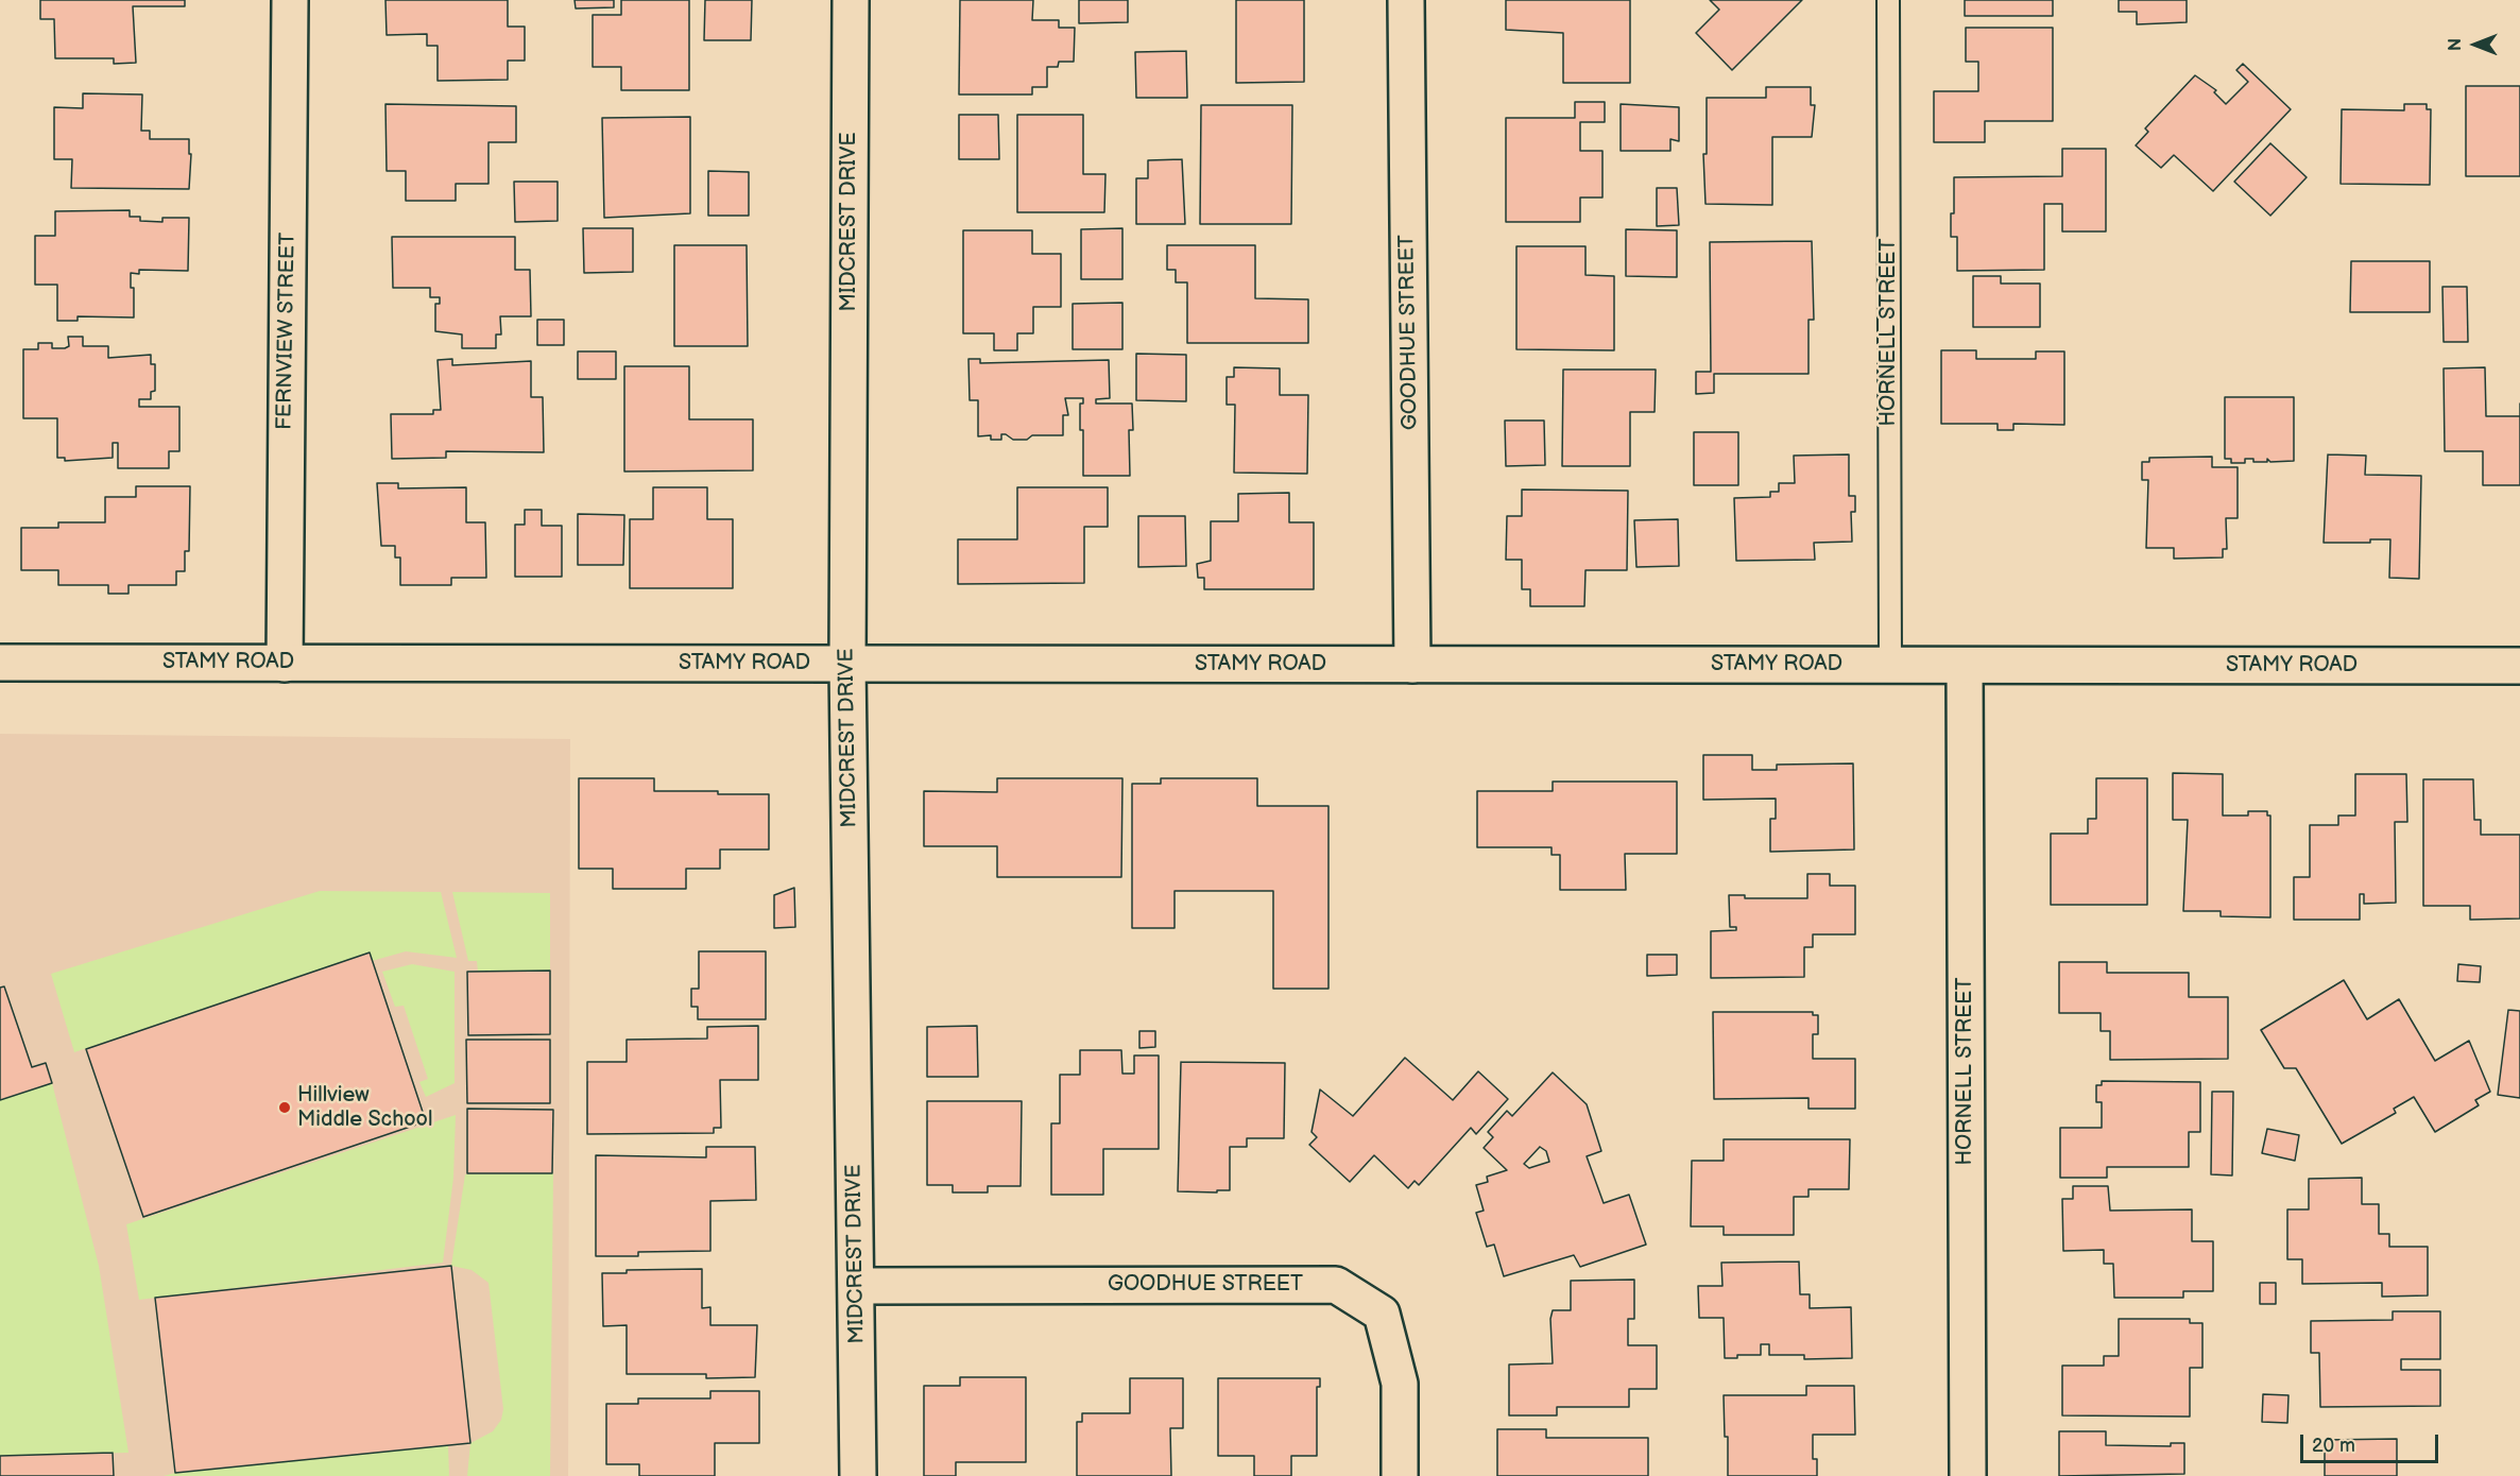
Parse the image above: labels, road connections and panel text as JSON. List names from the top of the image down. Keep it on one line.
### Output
{"streets":{"street":["MIDCREST DRIVE","FERNVIEW STREET","GOODHUE STREET","HORNELL STREET","STAMY ROAD"]},"crossings":[["MIDCREST DRIVE","GOODHUE STREET"],["MIDCREST DRIVE","STAMY ROAD"],["FERNVIEW STREET","STAMY ROAD"],["GOODHUE STREET","STAMY ROAD"],["HORNELL STREET","STAMY ROAD"]],"places":["Hillview Middle School"],"scale_bar":"20 m","north":"left"}
